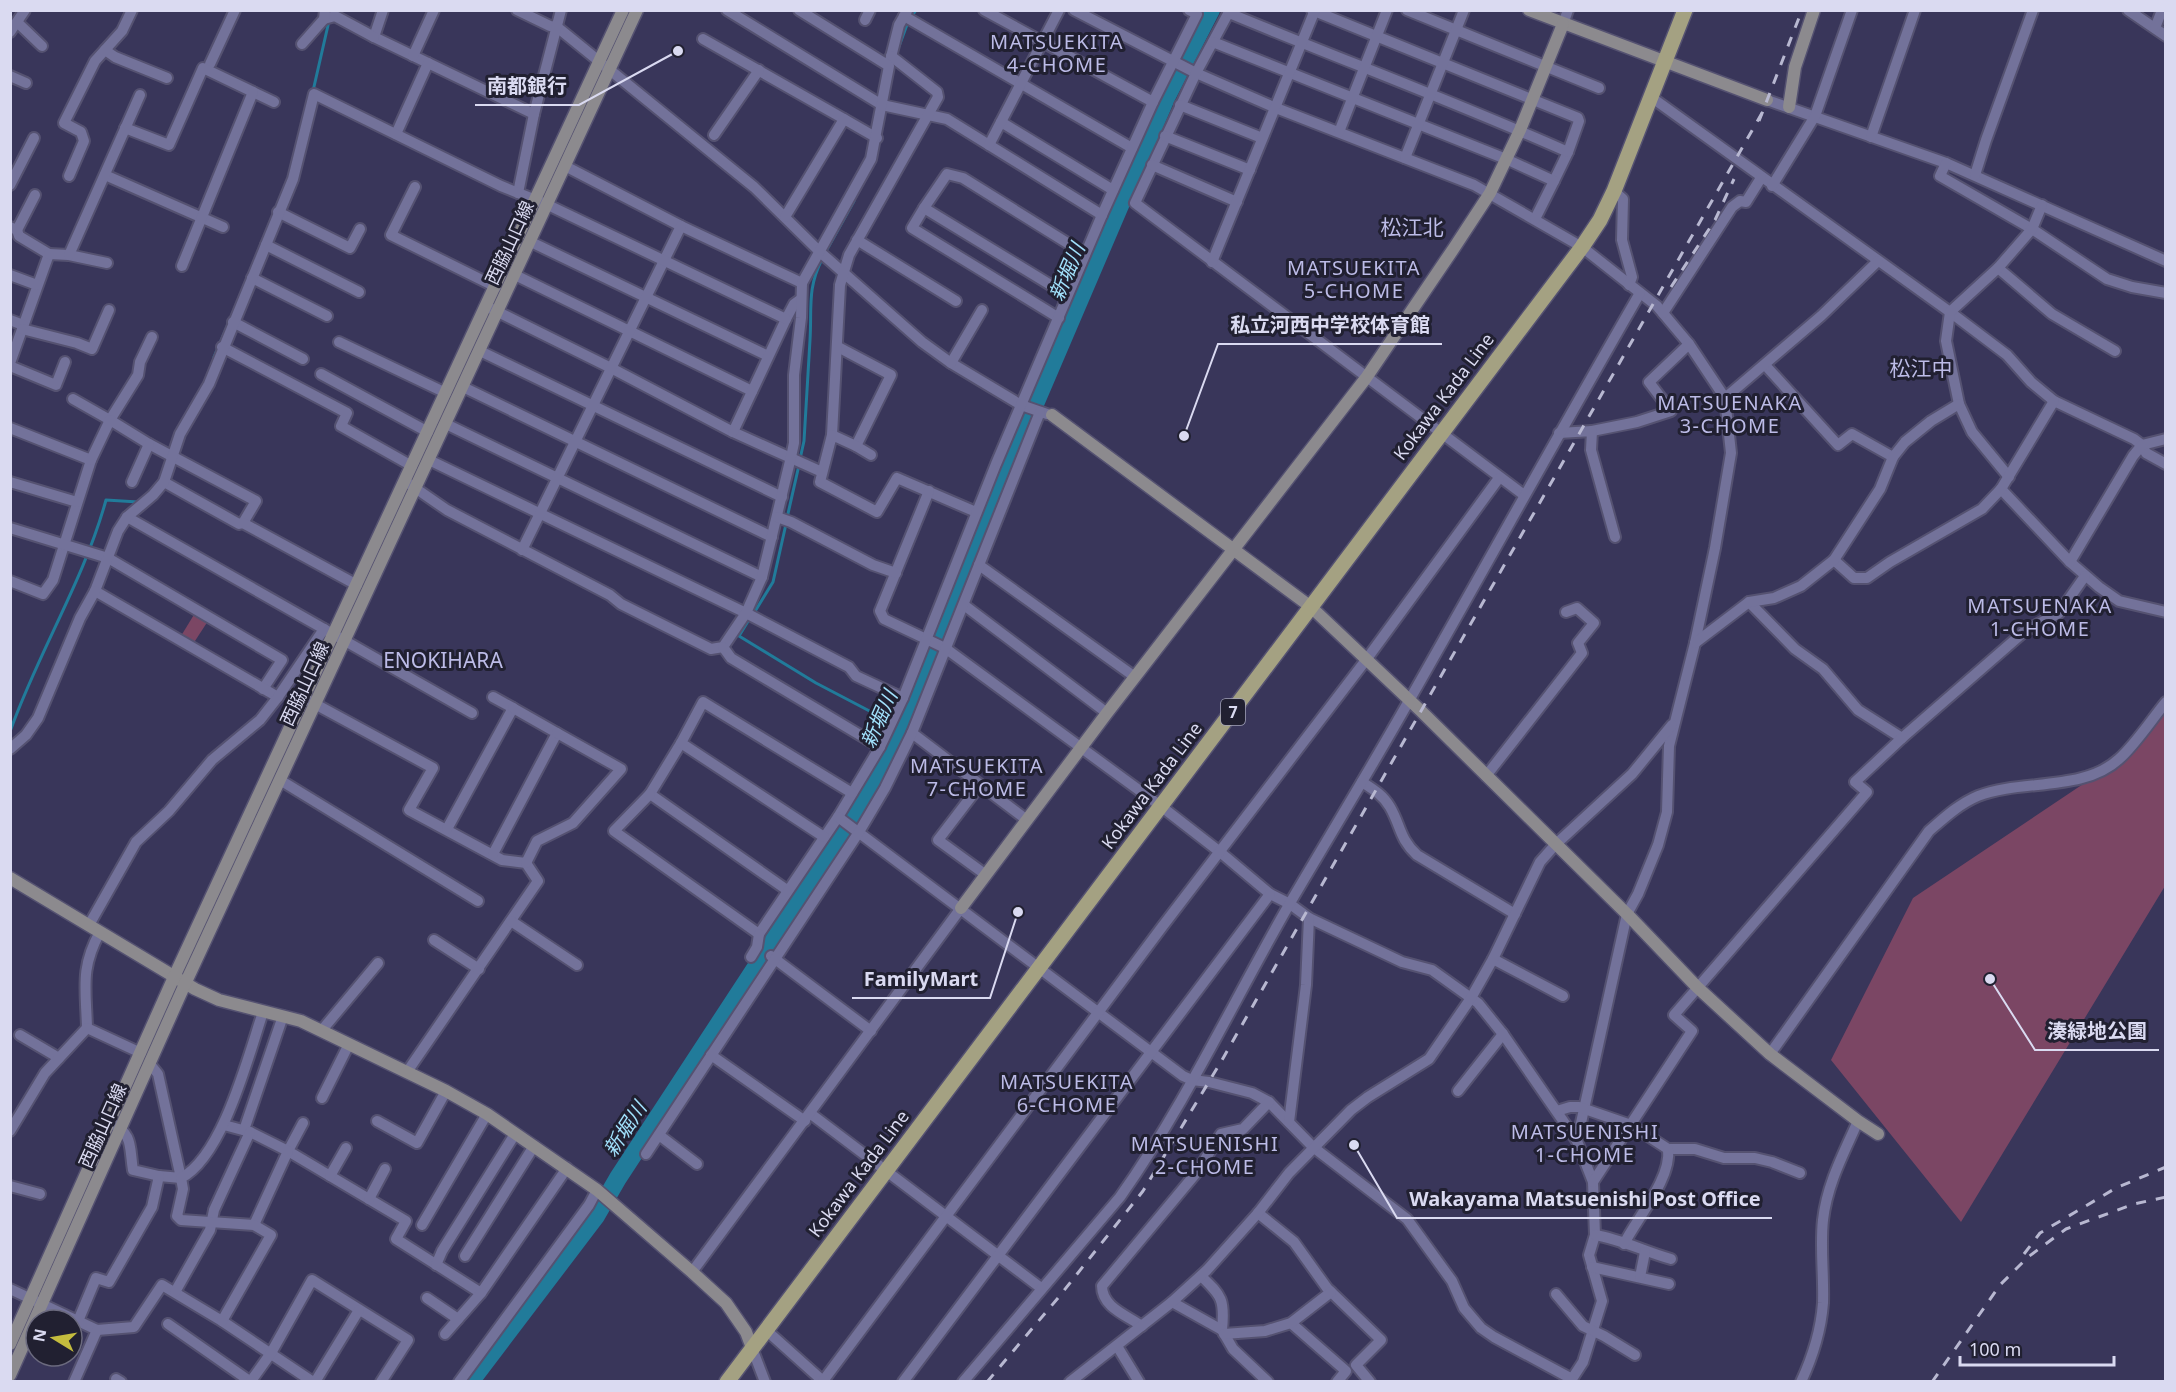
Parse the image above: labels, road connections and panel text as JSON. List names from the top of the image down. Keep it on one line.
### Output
{"streets":{"main road":["Kokawa Kada Line","7"],"street":["西脇山口線"]},"districts":["MATSUEKITA 4-CHOME","松江北","MATSUEKITA 5-CHOME","松江中","MATSUENAKA 3-CHOME","MATSUENAKA 1-CHOME","ENOKIHARA","MATSUEKITA 7-CHOME","MATSUEKITA 6-CHOME","MATSUENISHI 1-CHOME","MATSUENISHI 2-CHOME"],"water":["新堀川"],"places":["南都銀行","私立河西中学校体育館","FamilyMart","湊緑地公園","Wakayama Matsuenishi Post Office"],"scale_bar":"100 m","north":"left"}
